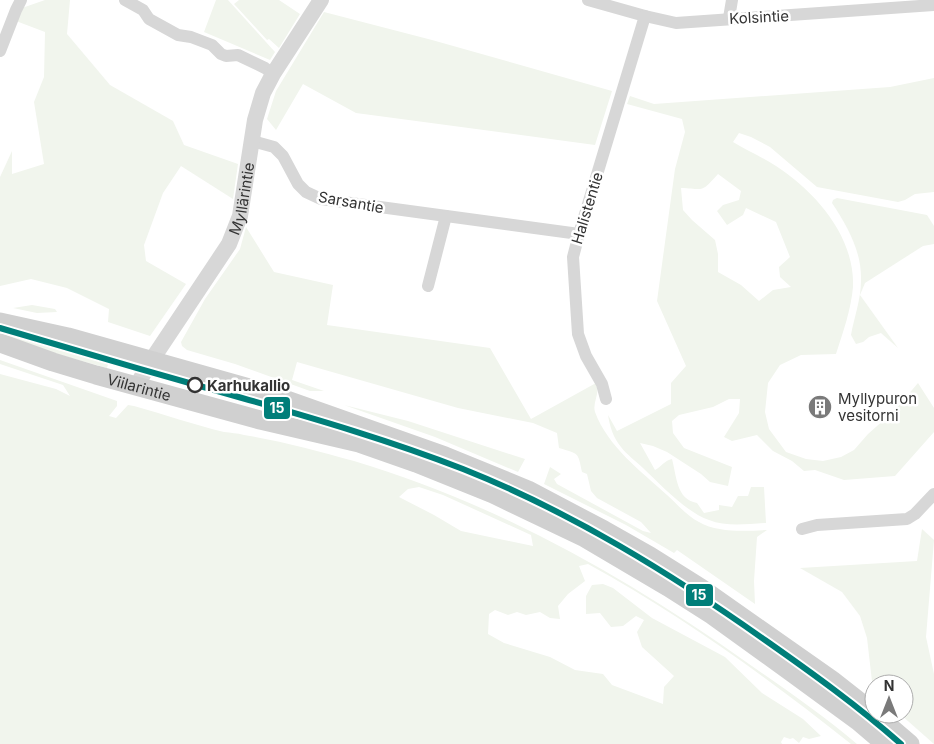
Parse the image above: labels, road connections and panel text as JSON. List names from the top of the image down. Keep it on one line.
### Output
{"streets":{"main road":["Viilarintie"],"street":["Kolsintie","Myllärintie","Sarsantie","Halistentie"]},"crossings":[["Kolsintie","Halistentie"],["Myllärintie","Sarsantie"],["Myllärintie","Viilarintie"],["Sarsantie","Halistentie"]],"places":{"other":["Karhukallio"],"building":["Myllypuron vesitorni"]},"lines":["transit line 15"],"north":"top"}
